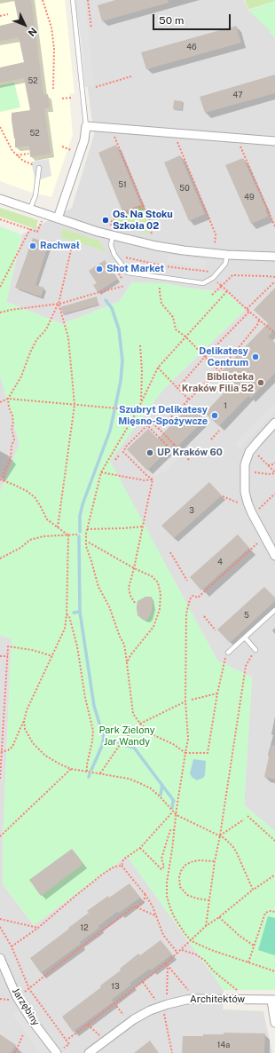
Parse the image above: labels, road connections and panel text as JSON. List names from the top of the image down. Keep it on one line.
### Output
{"streets":{"street":["Architektów","Jarzębiny"]},"parks":["Park Zielony Jar Wandy"],"places":["Os. Na Stoku Szkoła 02","Rachwał","Shot Market","Delikatesy Centrum","Biblioteka Kraków Filia 52","Szubryt Delikatesy Mięsno-Spożywcze","UP Kraków 60"],"house_numbers":["46","52","47","52","51","50","49","1","3","4","5","12","13","14a"],"scale_bar":"50 m","north":"bottom right"}
